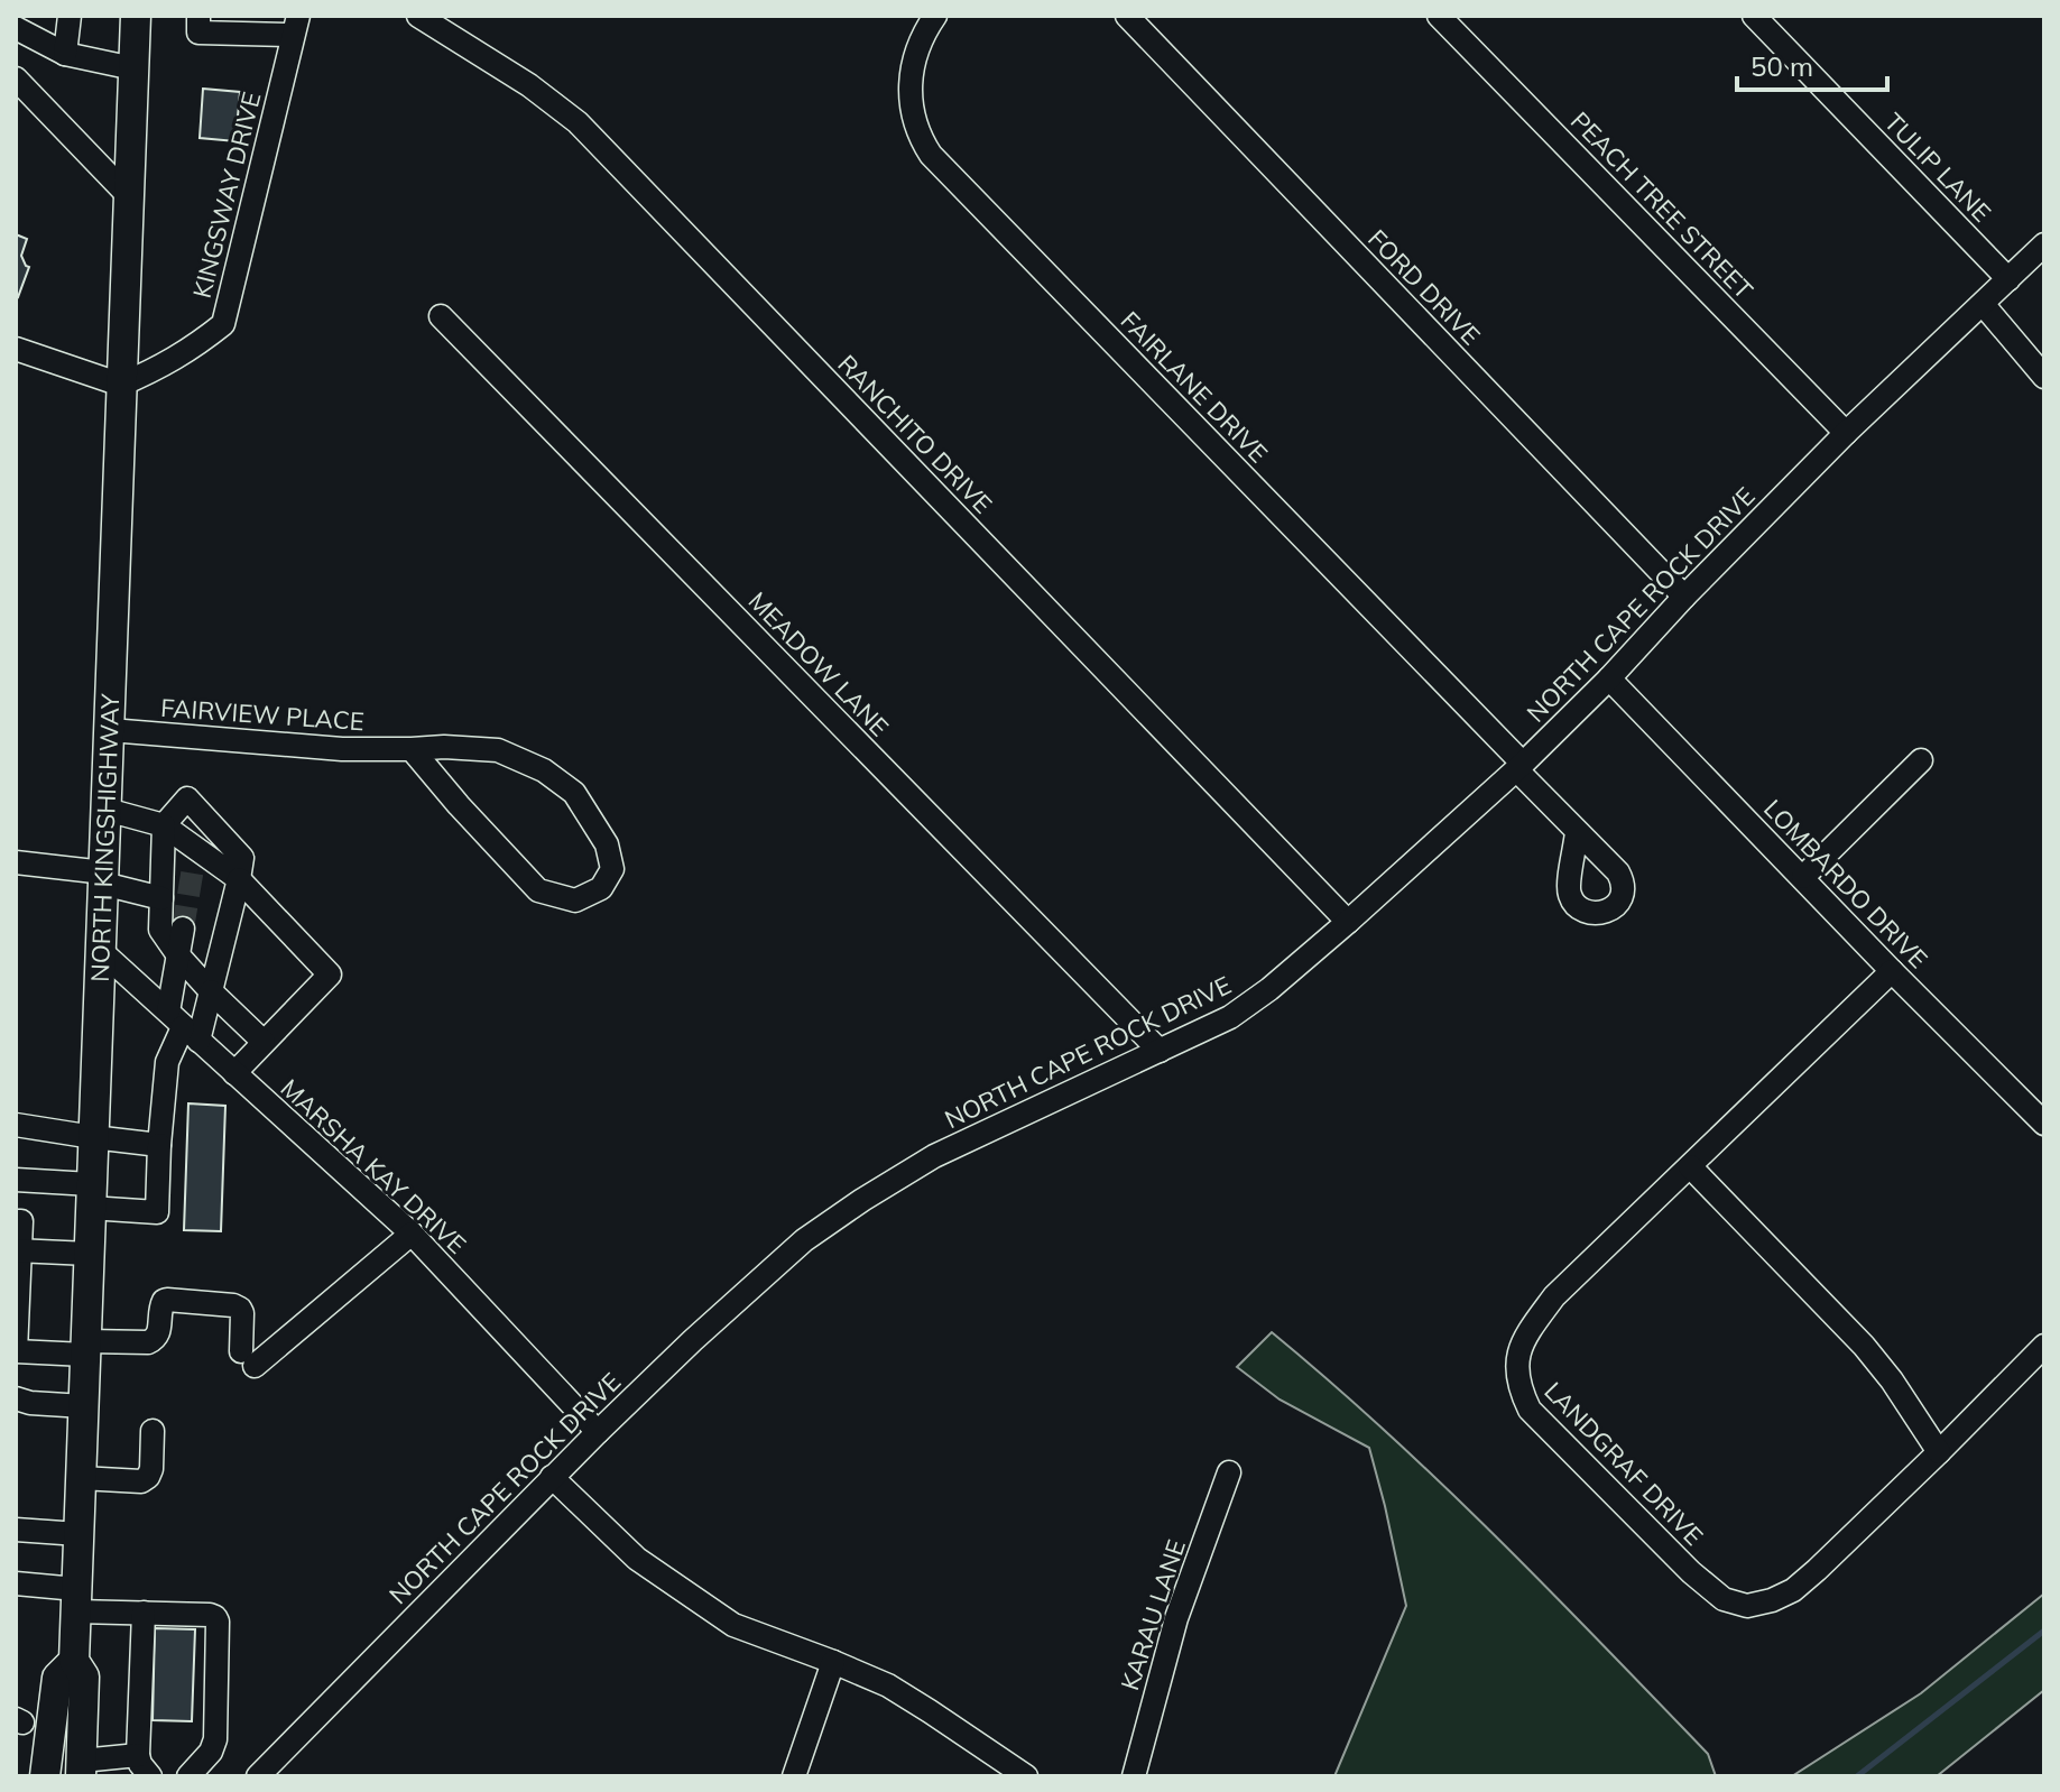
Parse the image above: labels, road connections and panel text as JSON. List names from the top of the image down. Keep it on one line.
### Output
{"streets":{"main road":["NORTH KINGSHIGHWAY"],"street":["TULIP LANE","KINGSWAY DRIVE","PEACH TREE STREET","FORD DRIVE","FAIRLANE DRIVE","RANCHITO DRIVE","NORTH CAPE ROCK DRIVE","MEADOW LANE","FAIRVIEW PLACE","LOMBARDO DRIVE","MARSHA KAY DRIVE","LANDGRAF DRIVE","KARAU LANE"]},"crossings":[["TULIP LANE","NORTH CAPE ROCK DRIVE"],["KINGSWAY DRIVE","NORTH KINGSHIGHWAY"],["PEACH TREE STREET","NORTH CAPE ROCK DRIVE"],["FORD DRIVE","NORTH CAPE ROCK DRIVE"],["FAIRLANE DRIVE","NORTH CAPE ROCK DRIVE"],["RANCHITO DRIVE","NORTH CAPE ROCK DRIVE"],["NORTH CAPE ROCK DRIVE","MEADOW LANE"],["NORTH CAPE ROCK DRIVE","LOMBARDO DRIVE"],["NORTH CAPE ROCK DRIVE","MARSHA KAY DRIVE"],["FAIRVIEW PLACE","NORTH KINGSHIGHWAY"],["NORTH KINGSHIGHWAY","MARSHA KAY DRIVE"],["LOMBARDO DRIVE","LANDGRAF DRIVE"]],"scale_bar":"50 m"}
